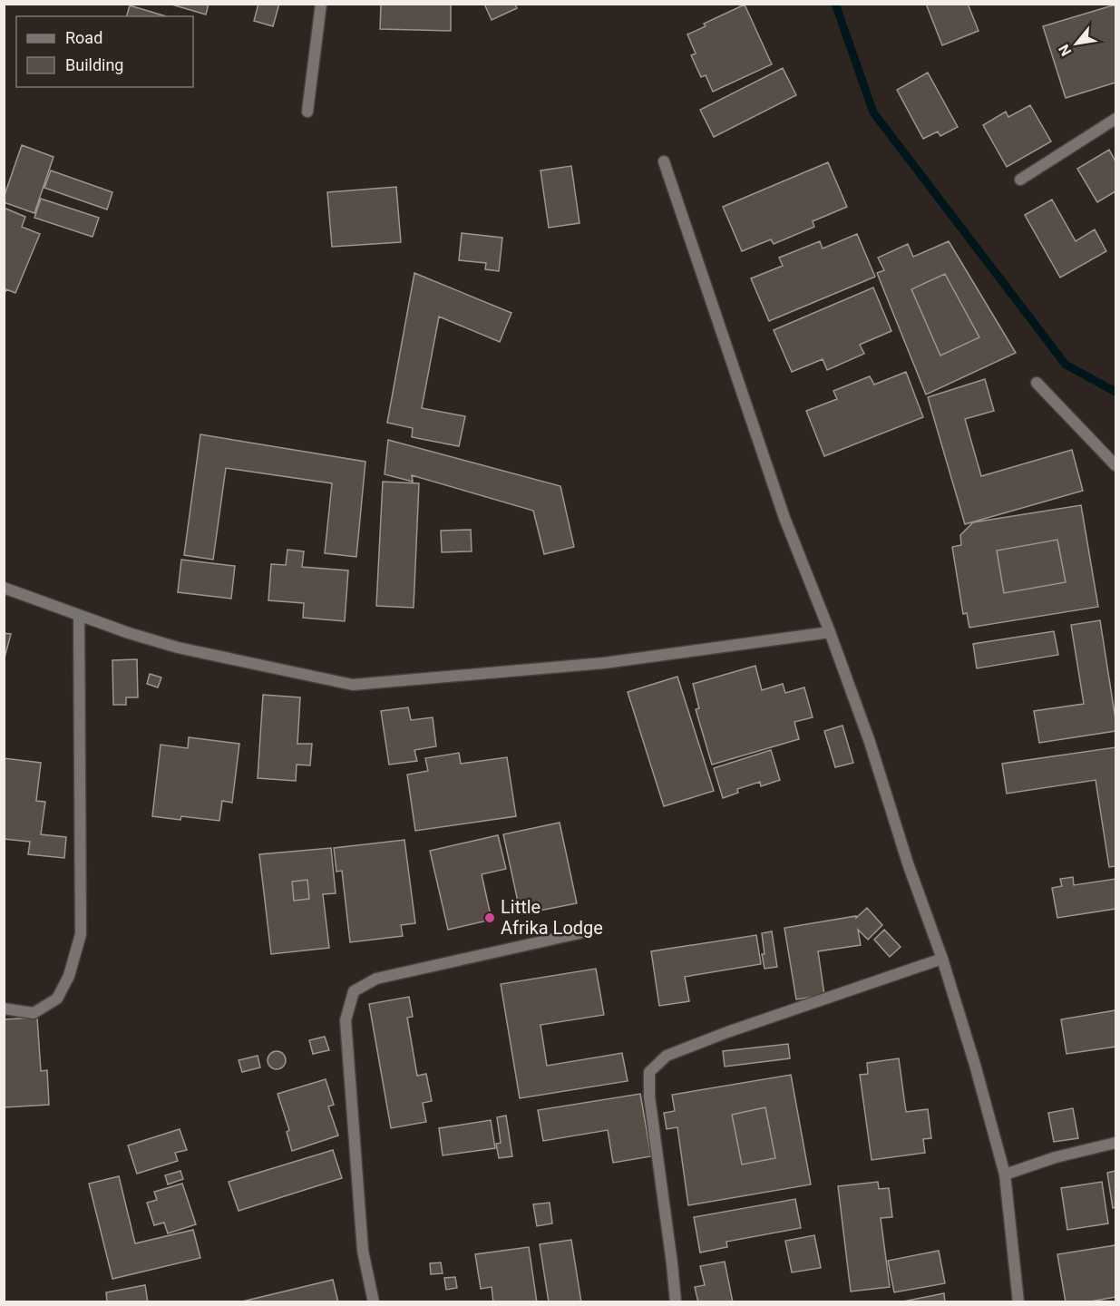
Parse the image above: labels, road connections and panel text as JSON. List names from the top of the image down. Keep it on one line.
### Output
{"places":["Little Afrika Lodge"],"legend":["Road","Building"],"north":"bottom left"}
